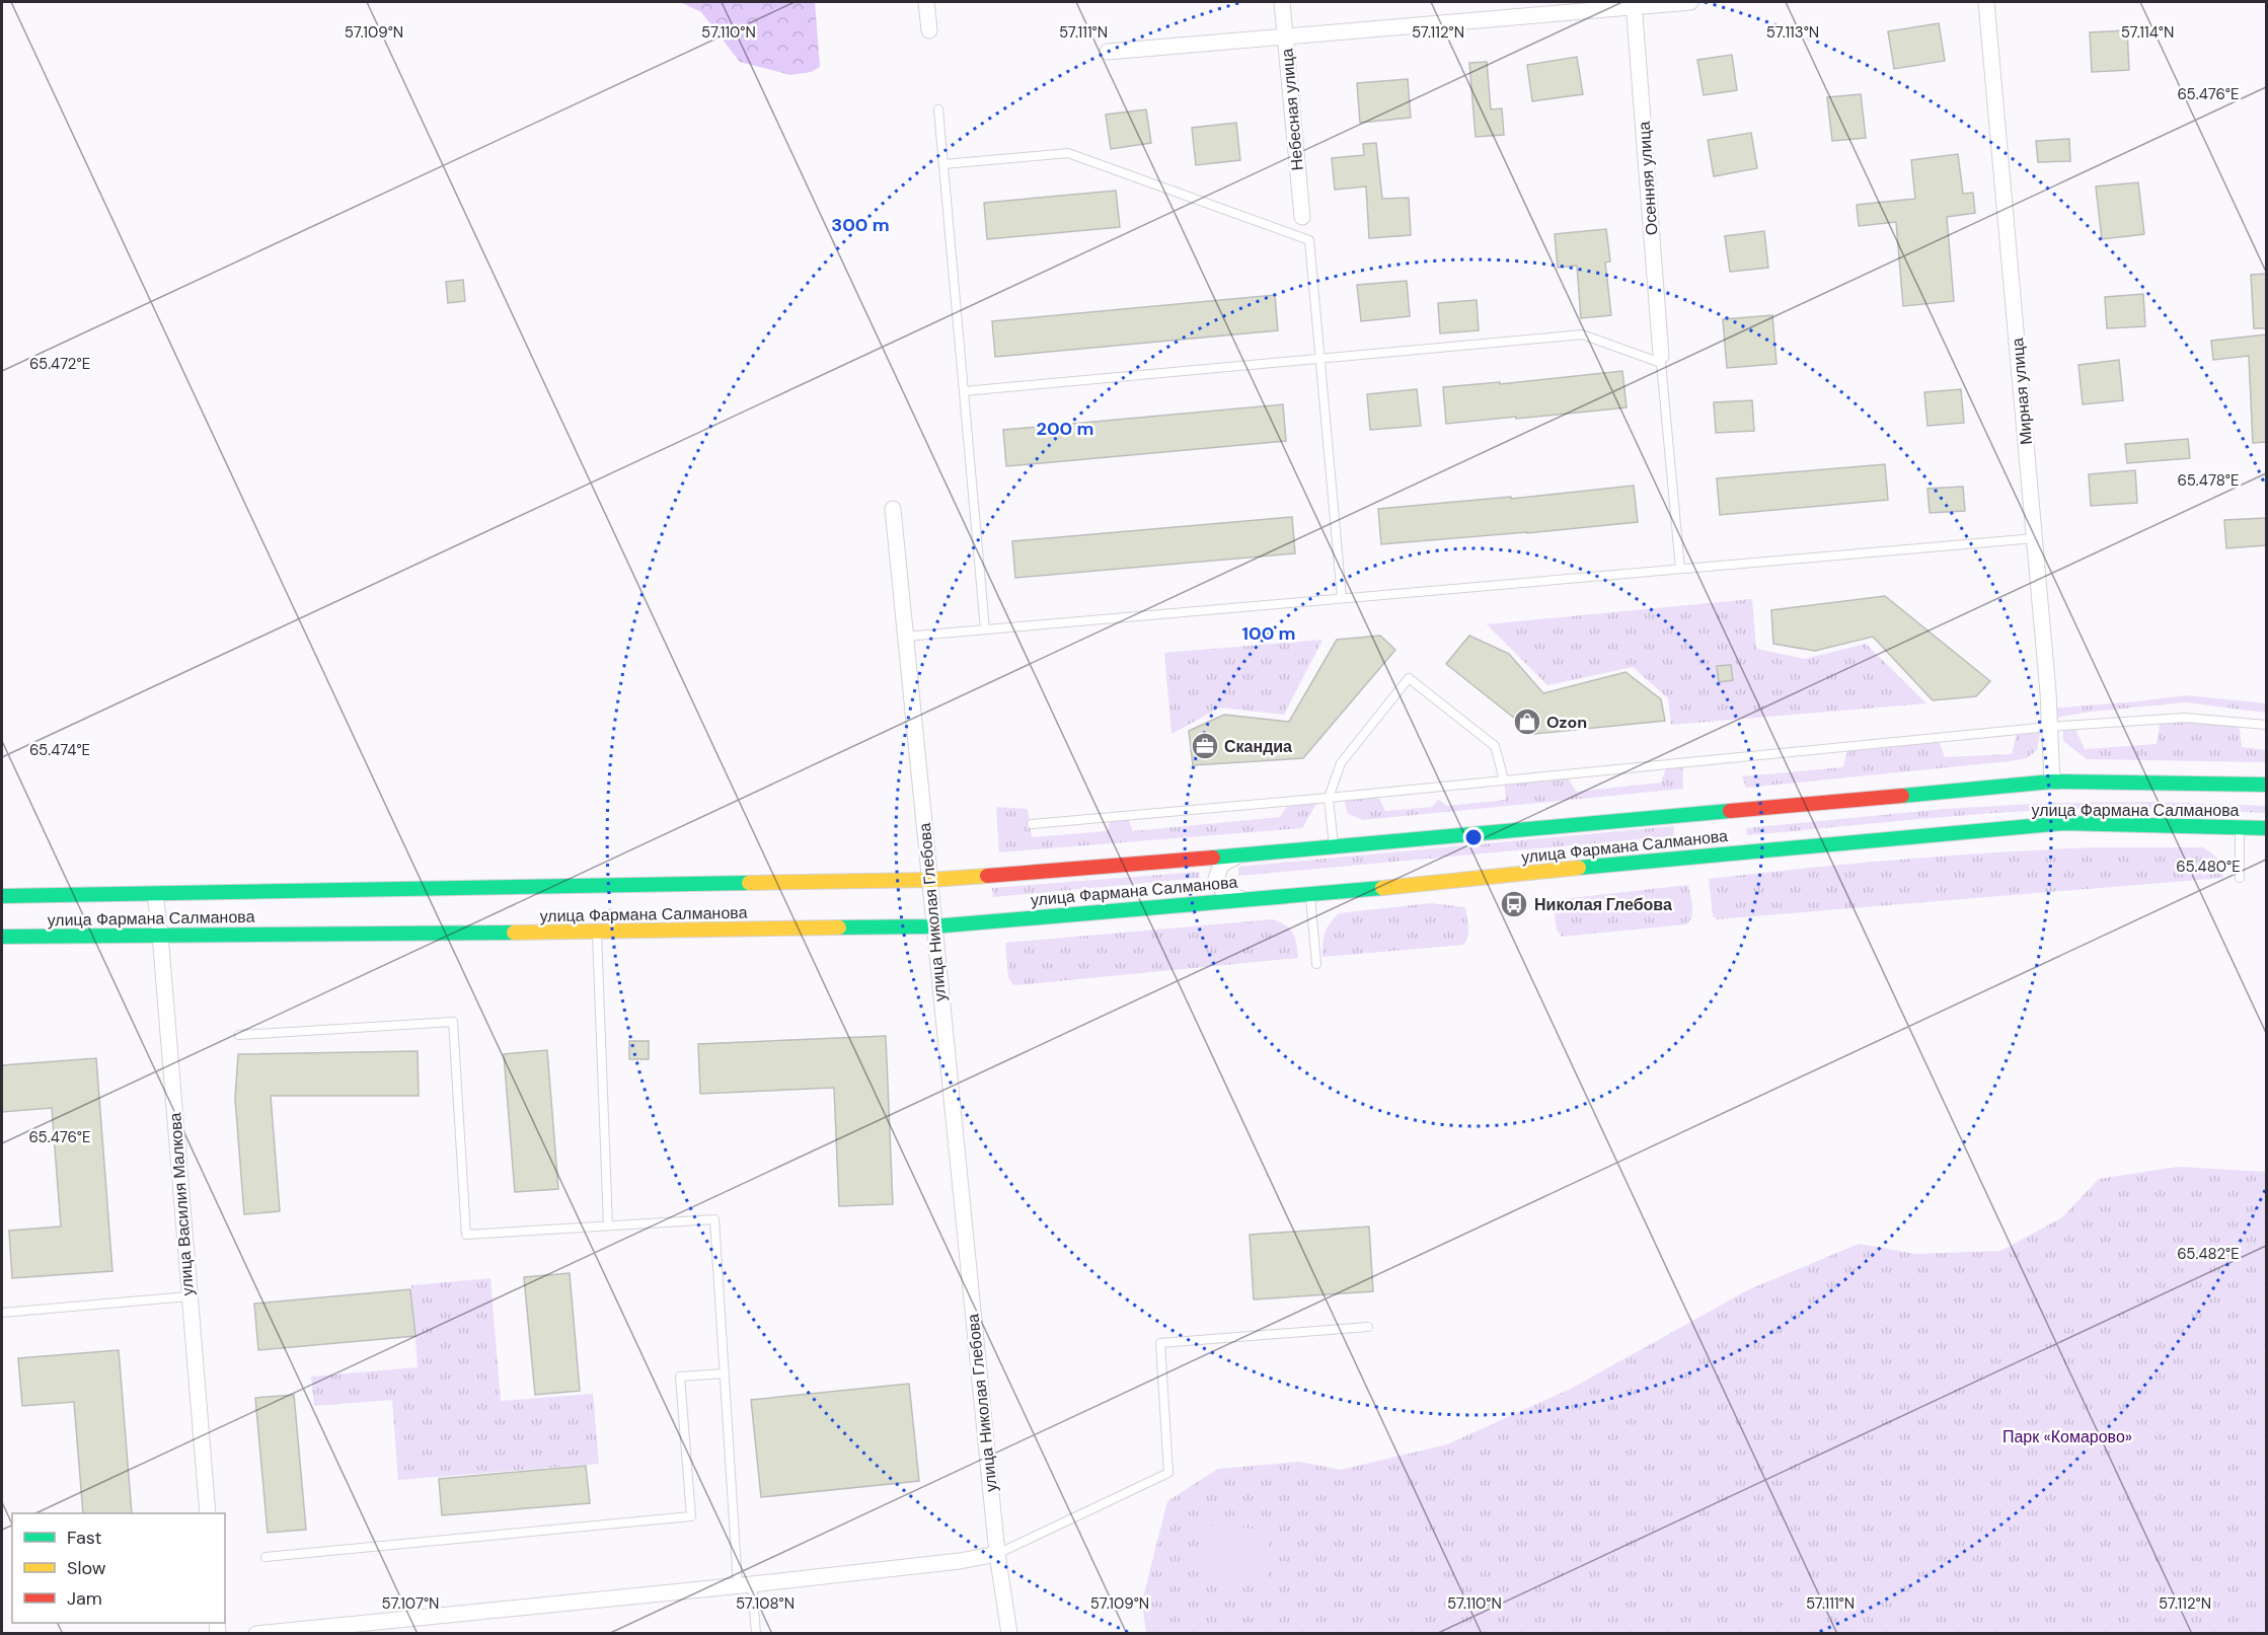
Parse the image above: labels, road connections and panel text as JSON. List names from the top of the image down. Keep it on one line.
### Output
{"streets":{"street":["Небесная улица","Осенняя улица","Мирная улица","улица Фармана Салманова","улица Николая Глебова","улица Василия Малкова"]},"crossings":[["Мирная улица","улица Фармана Салманова"],["улица Фармана Салманова","улица Николая Глебова"],["улица Фармана Салманова","улица Василия Малкова"]],"parks":["Парк «Комарово»"],"places":{"shop":["Ozon"],"office":["Скандиа"],"bus stop":["Николая Глебова"]},"legend":["Fast","Slow","Jam"],"coordinates":["57.109°N","57.110°N","57.111°N","57.112°N","57.113°N","57.114°N","65.476°E","65.472°E","65.478°E","65.474°E","65.480°E","65.482°E","57.107°N","57.108°N"],"rings":["300 m","200 m","100 m"]}
